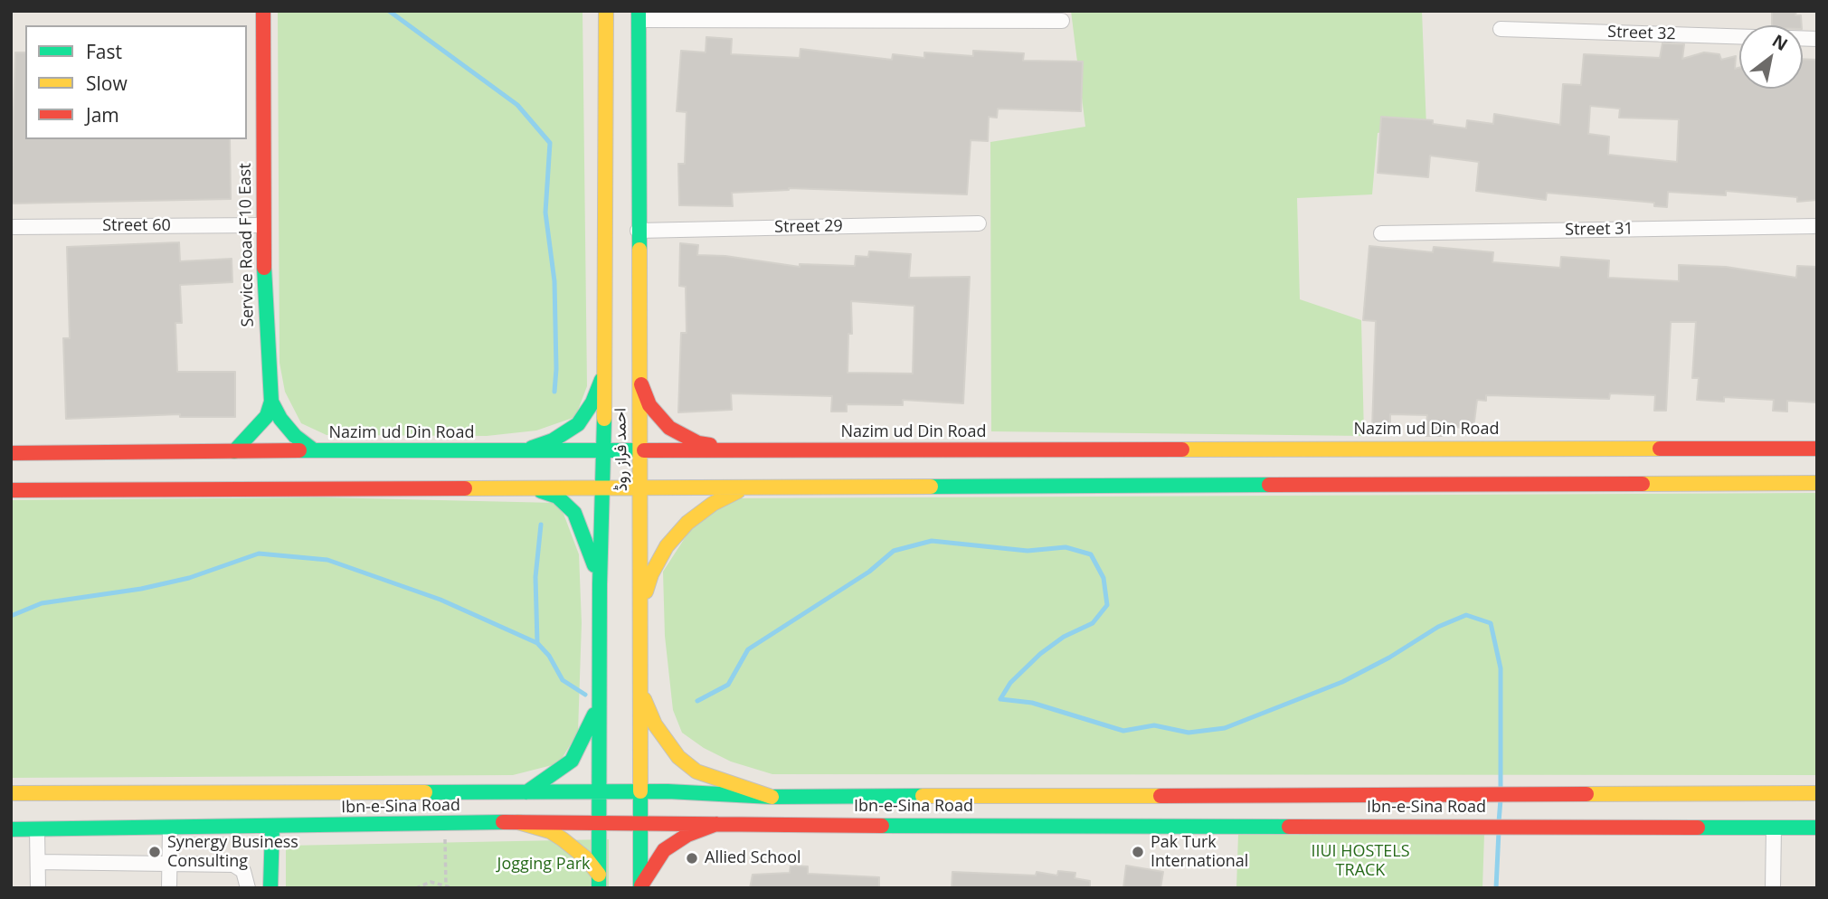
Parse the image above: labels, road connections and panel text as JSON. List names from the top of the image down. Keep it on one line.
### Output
{"streets":{"main road":["Service Road F10 East","Nazim ud Din Road","احمد فراز روڈ","Ibn-e-Sina Road"],"street":["Street 32","Street 60","Street 29","Street 31"]},"crossings":[["Street 60","Service Road F10 East"],["Street 29","احمد فراز روڈ"],["Nazim ud Din Road","احمد فراز روڈ"],["احمد فراز روڈ","Ibn-e-Sina Road"]],"parks":["IIUI HOSTELS TRACK","Jogging Park"],"places":["Synergy Business Consulting","Pak Turk International","Allied School"],"legend":["Fast","Slow","Jam"],"north":"top right"}
